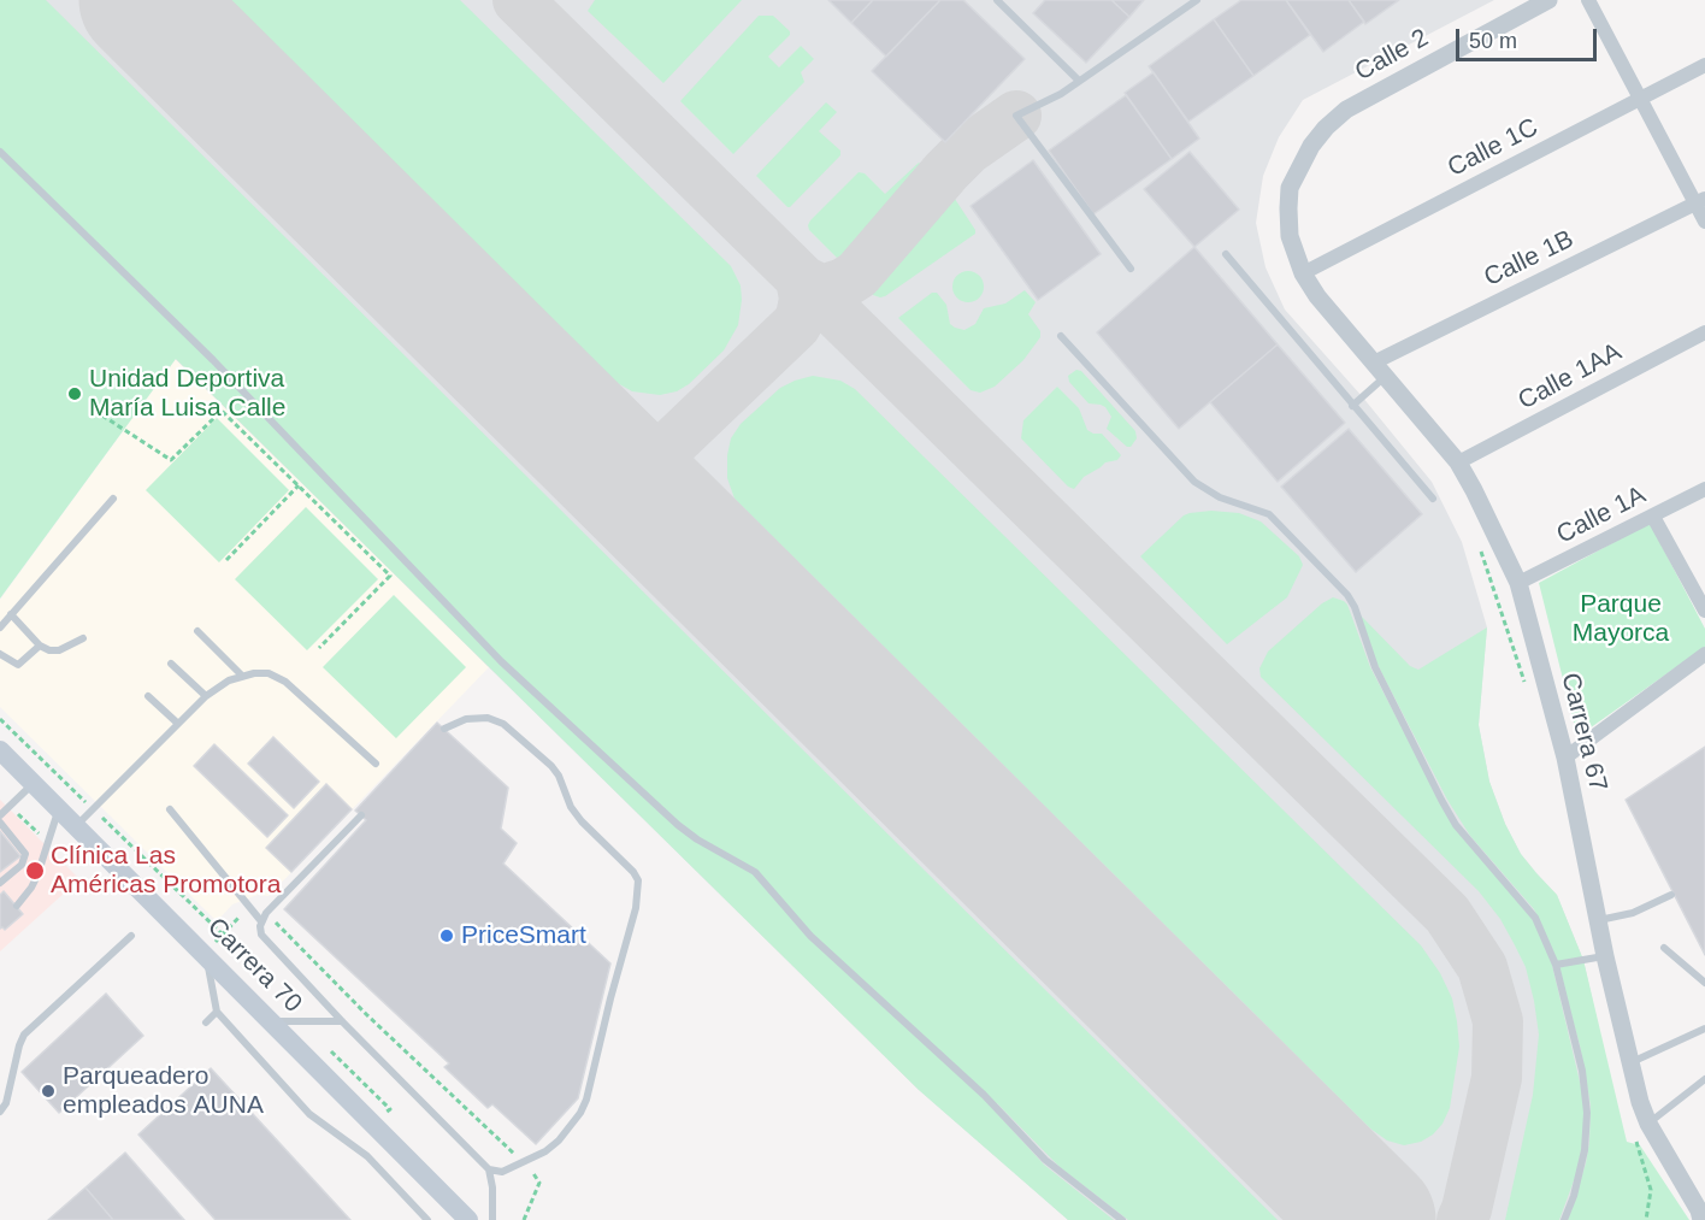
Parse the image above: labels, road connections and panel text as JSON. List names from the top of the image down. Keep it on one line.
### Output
{"streets":{"main road":["Carrera 70"],"street":["Calle 2","Calle 1C","Calle 1B","Calle 1AA","Calle 1A","Carrera 67"]},"crossings":[["Calle 2","Carrera 67"],["Calle 1C","Carrera 67"],["Calle 1B","Carrera 67"],["Calle 1AA","Carrera 67"],["Calle 1A","Carrera 67"]],"parks":["Parque Mayorca"],"places":["Unidad Deportiva María Luisa Calle","Clínica Las Américas Promotora","PriceSmart","Parqueadero empleados AUNA"],"scale_bar":"50 m"}
